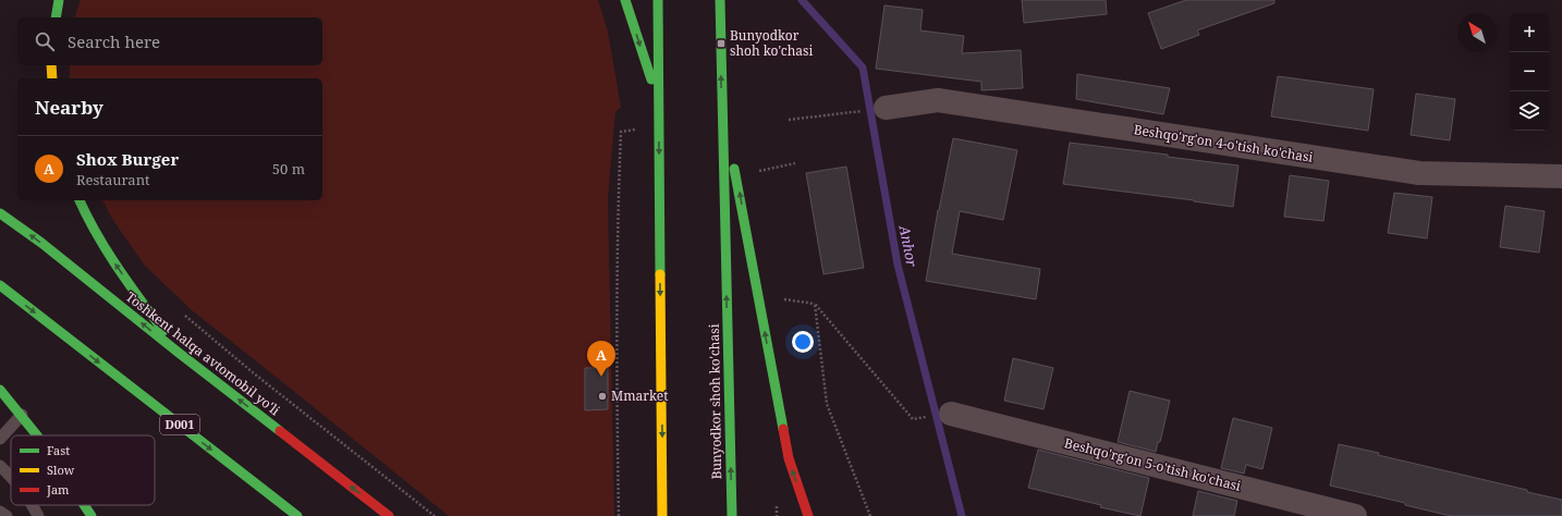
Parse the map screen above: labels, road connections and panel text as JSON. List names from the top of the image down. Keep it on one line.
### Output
{"streets":{"highway":["Toshkent halqa avtomobil yo'li","Bunyodkor shoh ko'chasi","D001"],"street":["Beshqo'rg'on 4-o'tish ko'chasi","Beshqo'rg'on 5-o'tish ko'chasi"]},"water":["Anhor"],"places":{"transit":["Bunyodkor shoh ko'chasi"],"other":["Mmarket"]},"legend":["Fast","Slow","Jam"],"north":"top left","page":{"map_buttons":["+","−"],"search":"Search here","heading":"Nearby","list":[{"mark":"A","name":"Shox Burger","note":"Restaurant","value":"50 m"}],"pins":"A"}}
